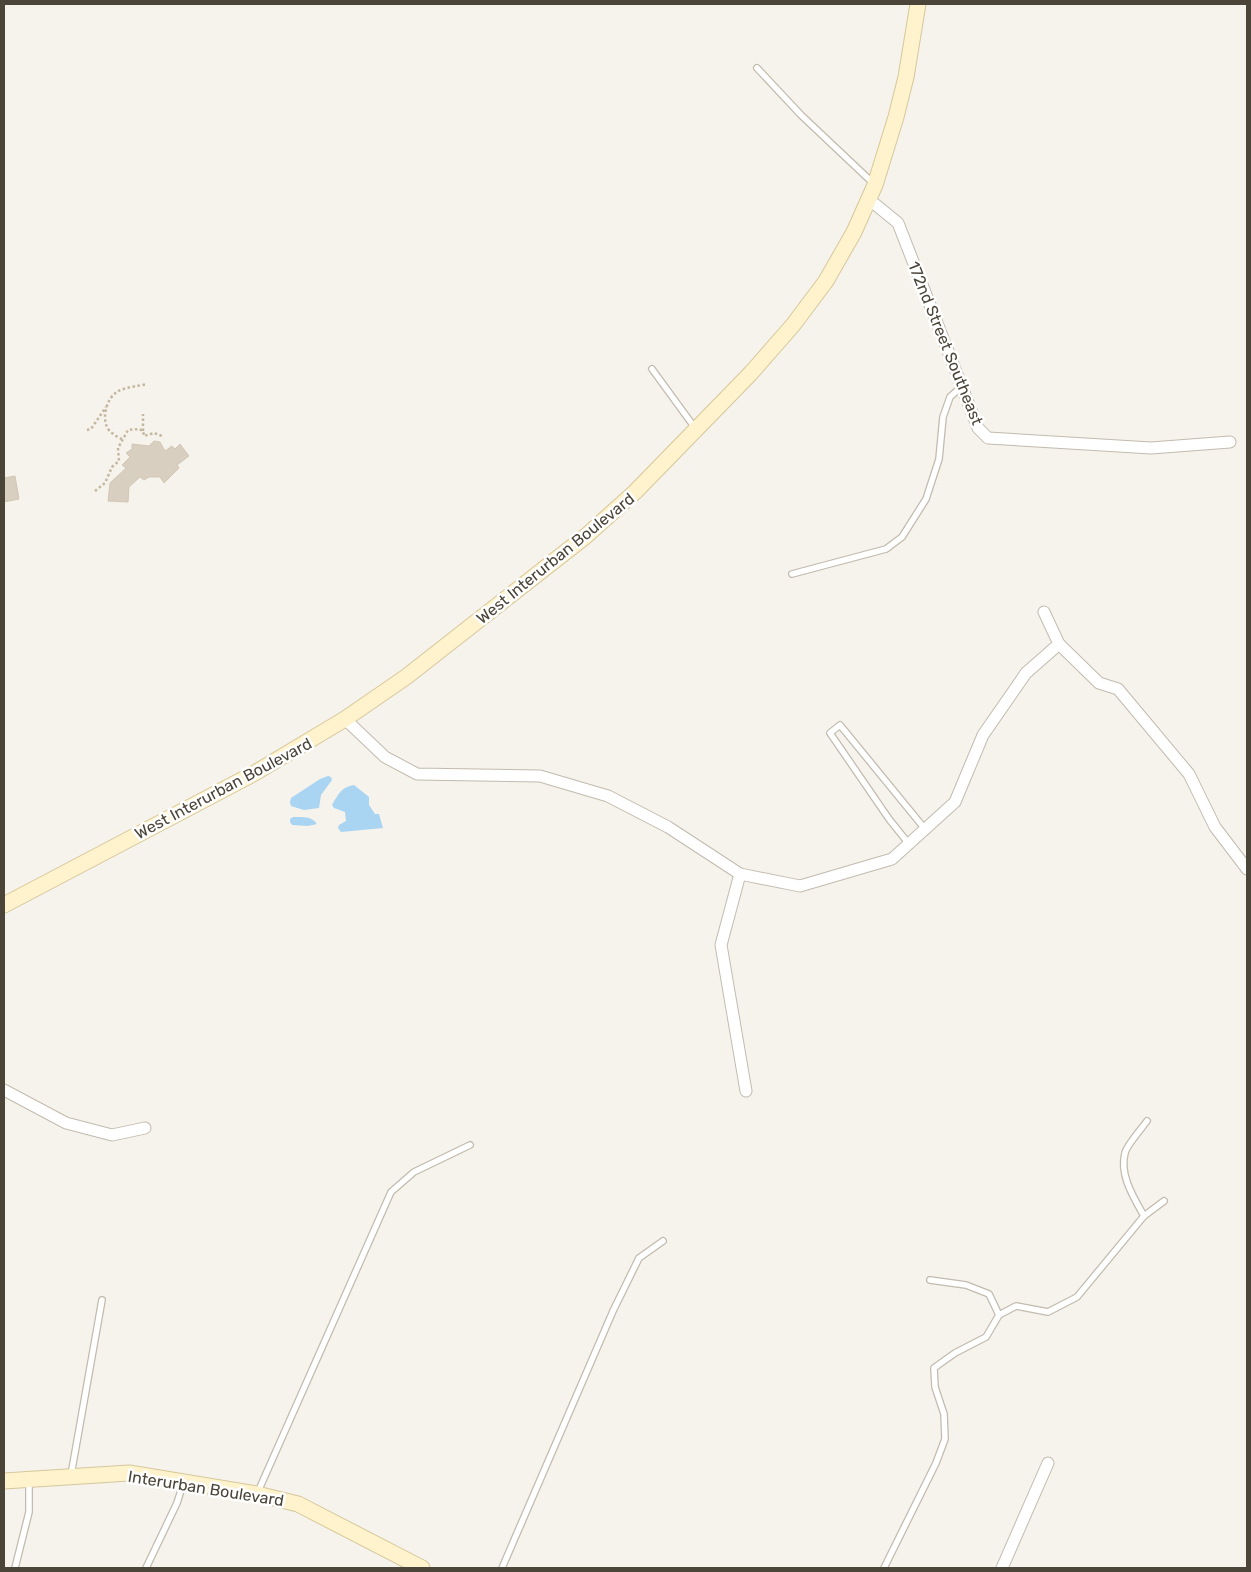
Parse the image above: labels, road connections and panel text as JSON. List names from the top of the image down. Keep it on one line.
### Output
{"streets":{"street":["172nd Street Southeast","West Interurban Boulevard","Interurban Boulevard"]},"crossings":[["172nd Street Southeast","West Interurban Boulevard"]]}
